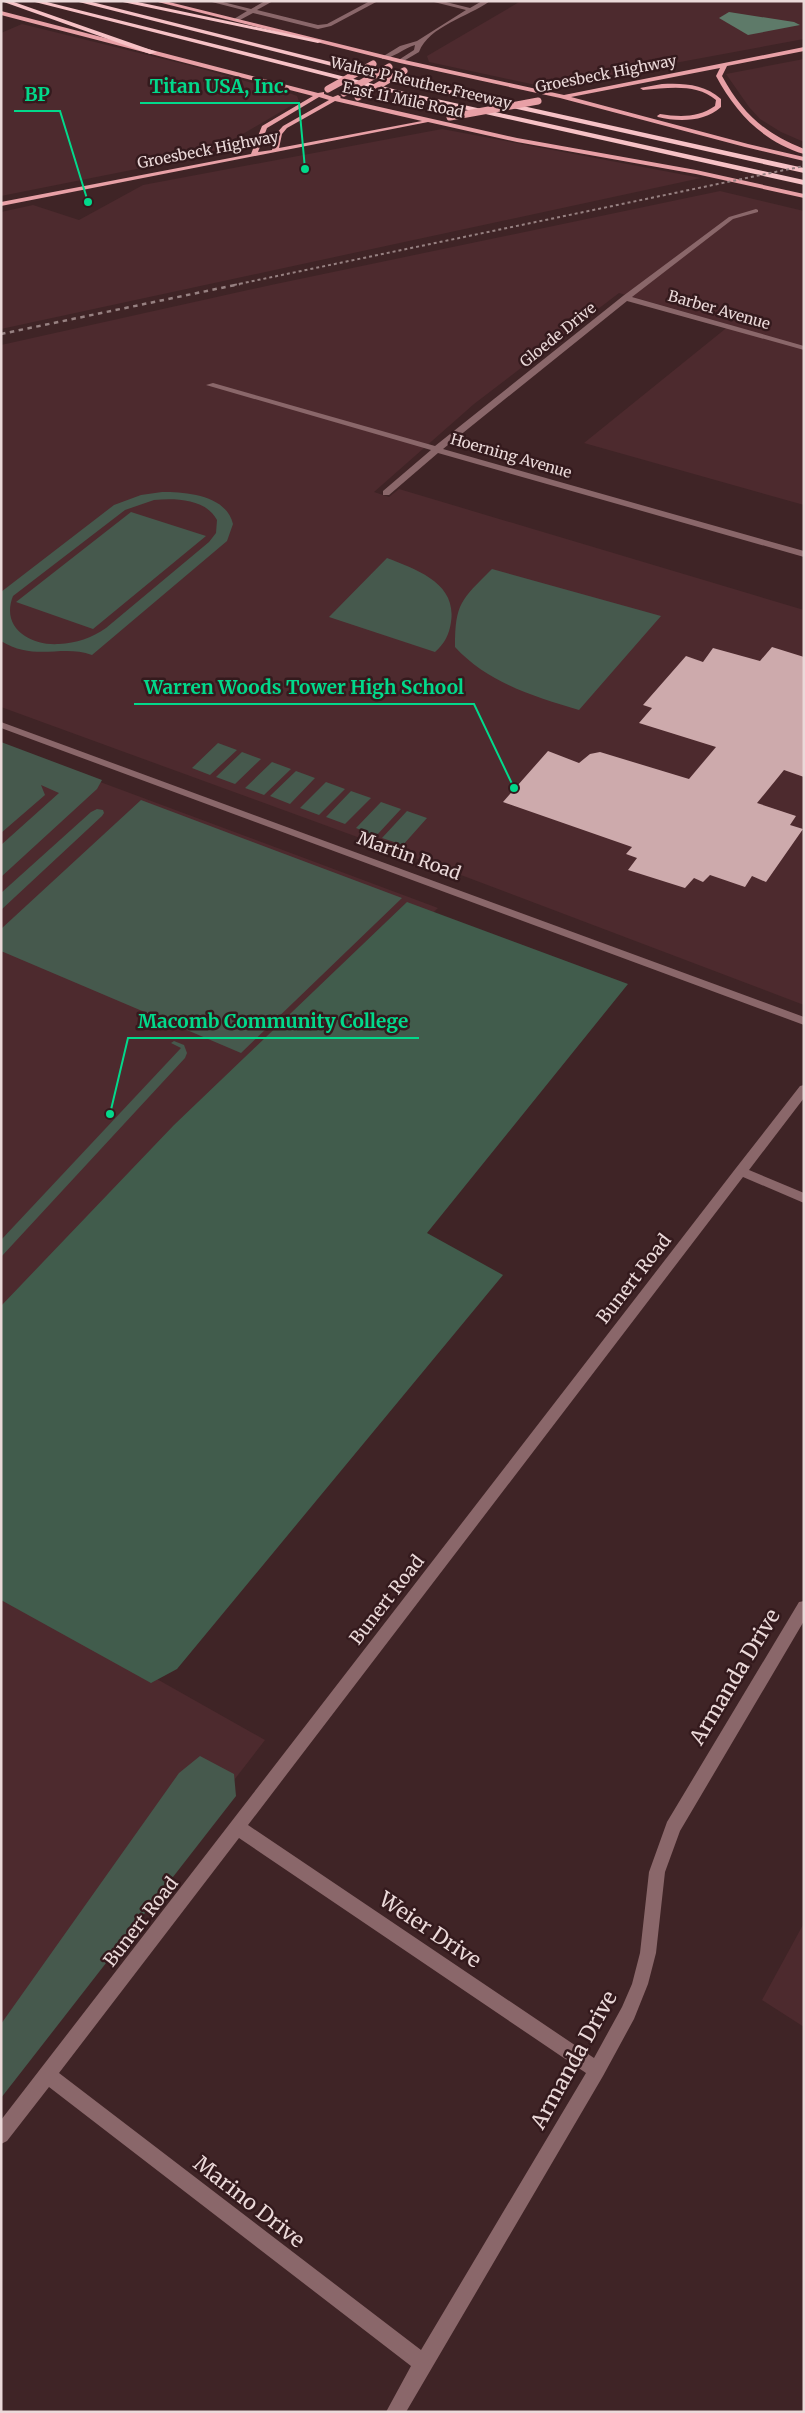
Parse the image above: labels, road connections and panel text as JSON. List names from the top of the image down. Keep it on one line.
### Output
{"streets":{"highway":["Walter P Reuther Freeway"],"main road":["Groesbeck Highway","East 11 Mile Road"],"street":["Barber Avenue","Gloede Drive","Hoerning Avenue","Martin Road","Bunert Road","Armanda Drive","Weier Drive","Marino Drive"]},"crossings":[["Groesbeck Highway","East 11 Mile Road"],["Barber Avenue","Gloede Drive"],["Gloede Drive","Hoerning Avenue"],["Bunert Road","Weier Drive"],["Bunert Road","Marino Drive"],["Armanda Drive","Weier Drive"],["Armanda Drive","Marino Drive"]],"places":["Titan USA, Inc.","BP","Warren Woods Tower High School","Macomb Community College"]}
